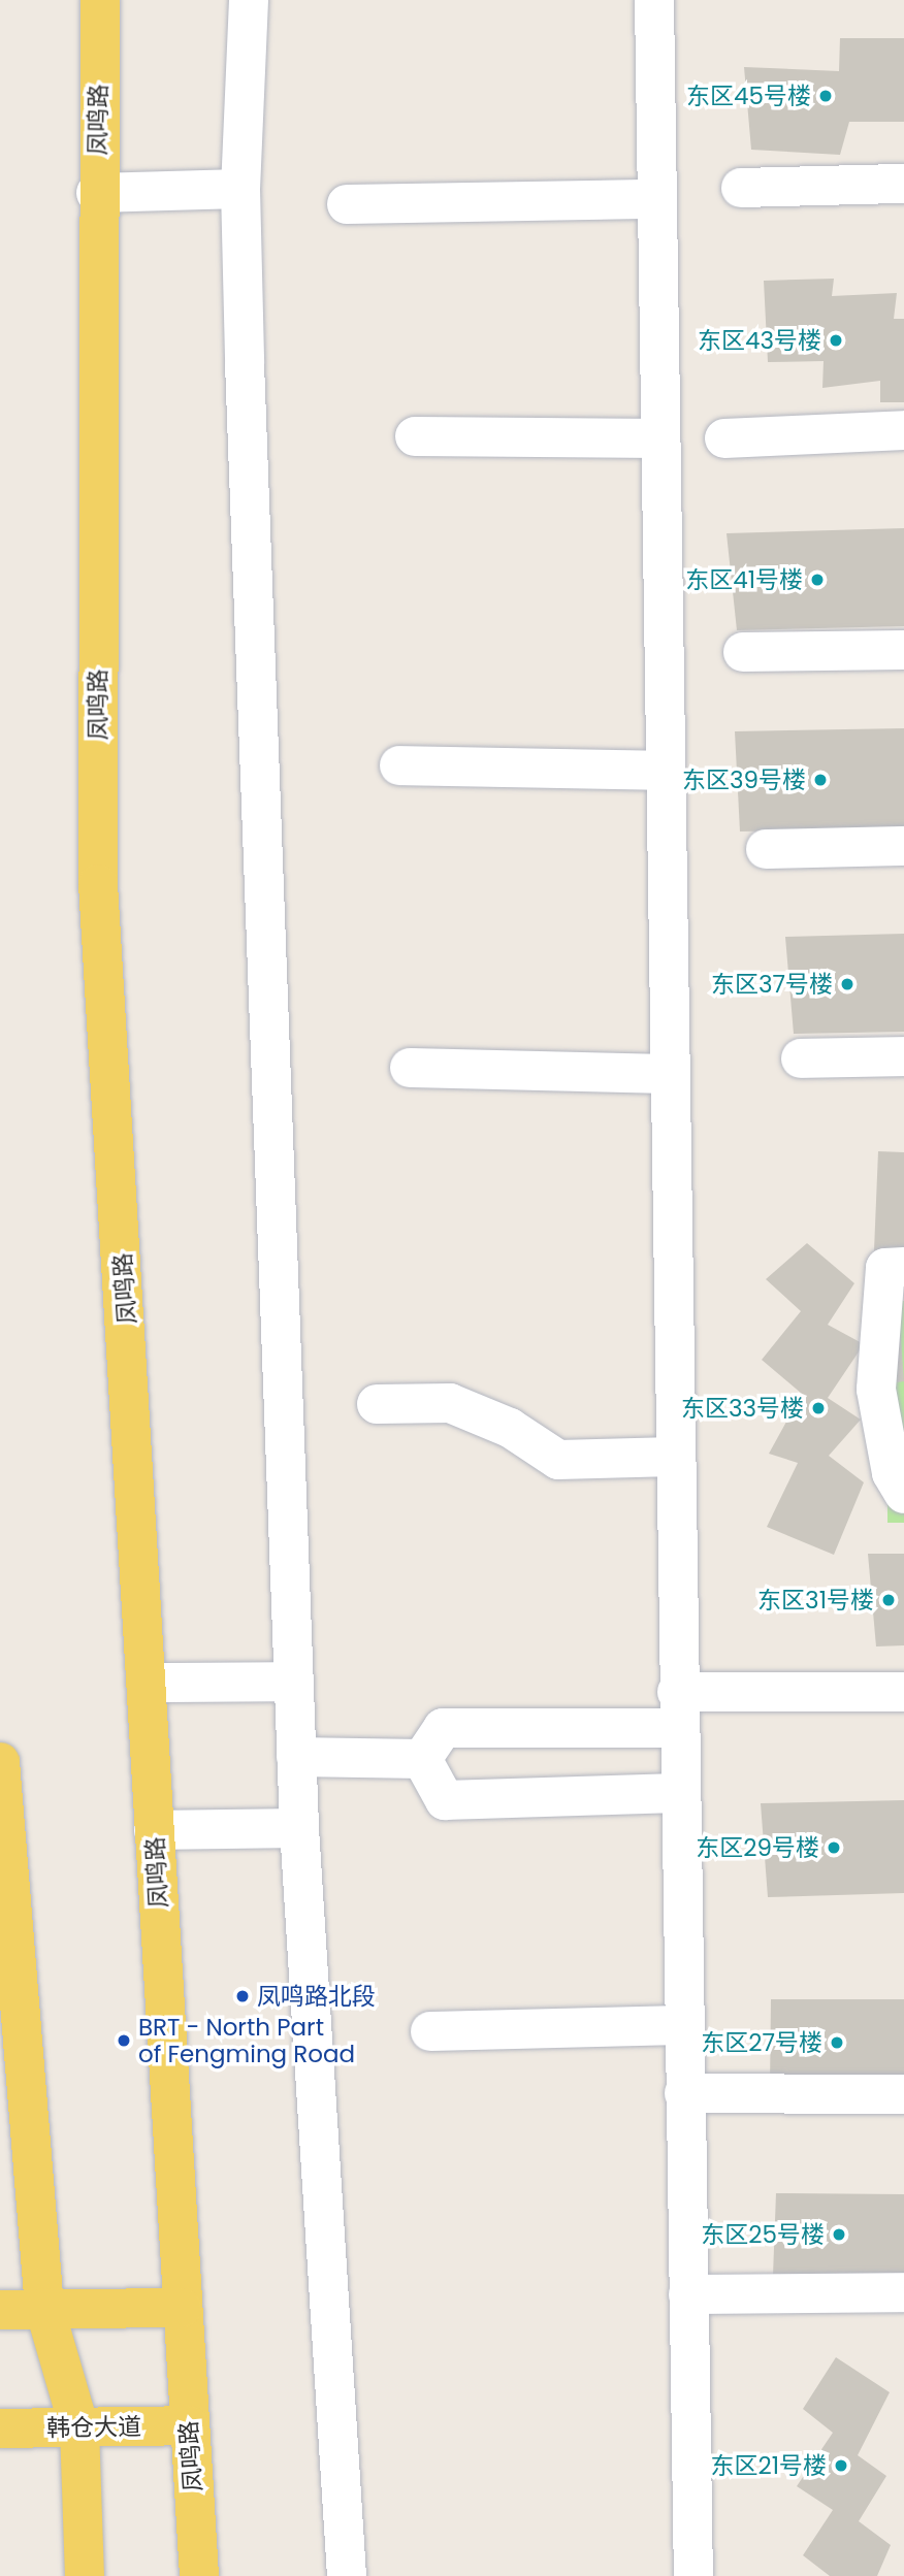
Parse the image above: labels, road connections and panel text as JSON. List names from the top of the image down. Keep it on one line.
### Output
{"streets":{"main road":["凤鸣路","韩仓大道"]},"crossings":[["凤鸣路","韩仓大道"]],"places":["东区45号楼","东区43号楼","东区41号楼","东区39号楼","东区37号楼","东区33号楼","东区31号楼","东区29号楼","凤鸣路北段","BRT - North Part of Fengming Road","东区27号楼","东区25号楼","东区21号楼"]}
